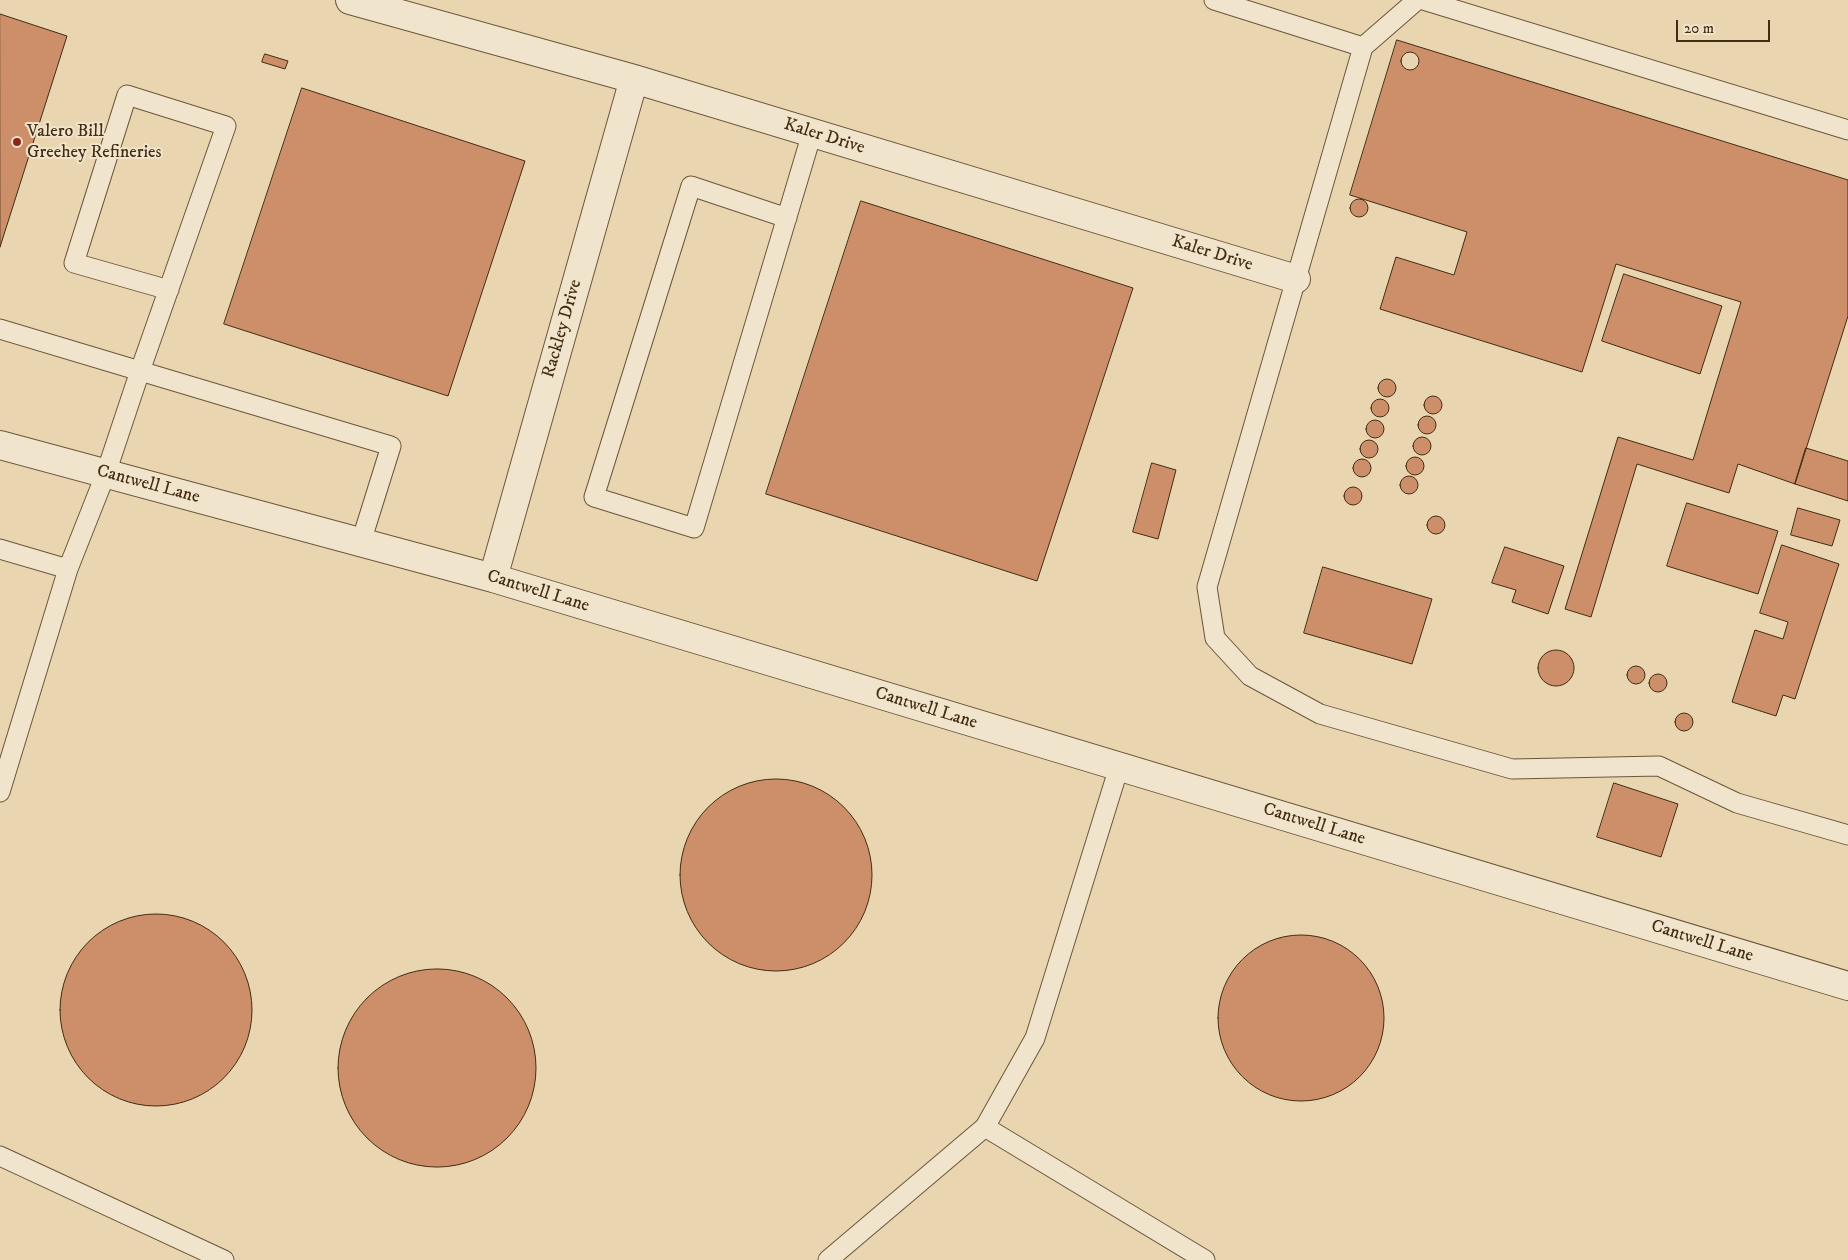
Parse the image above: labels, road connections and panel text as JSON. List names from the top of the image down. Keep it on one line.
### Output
{"streets":{"street":["Kaler Drive","Rackley Drive","Cantwell Lane"]},"crossings":[["Kaler Drive","Rackley Drive"],["Rackley Drive","Cantwell Lane"]],"places":["Valero Bill Greehey Refineries"],"scale_bar":"20 m"}
